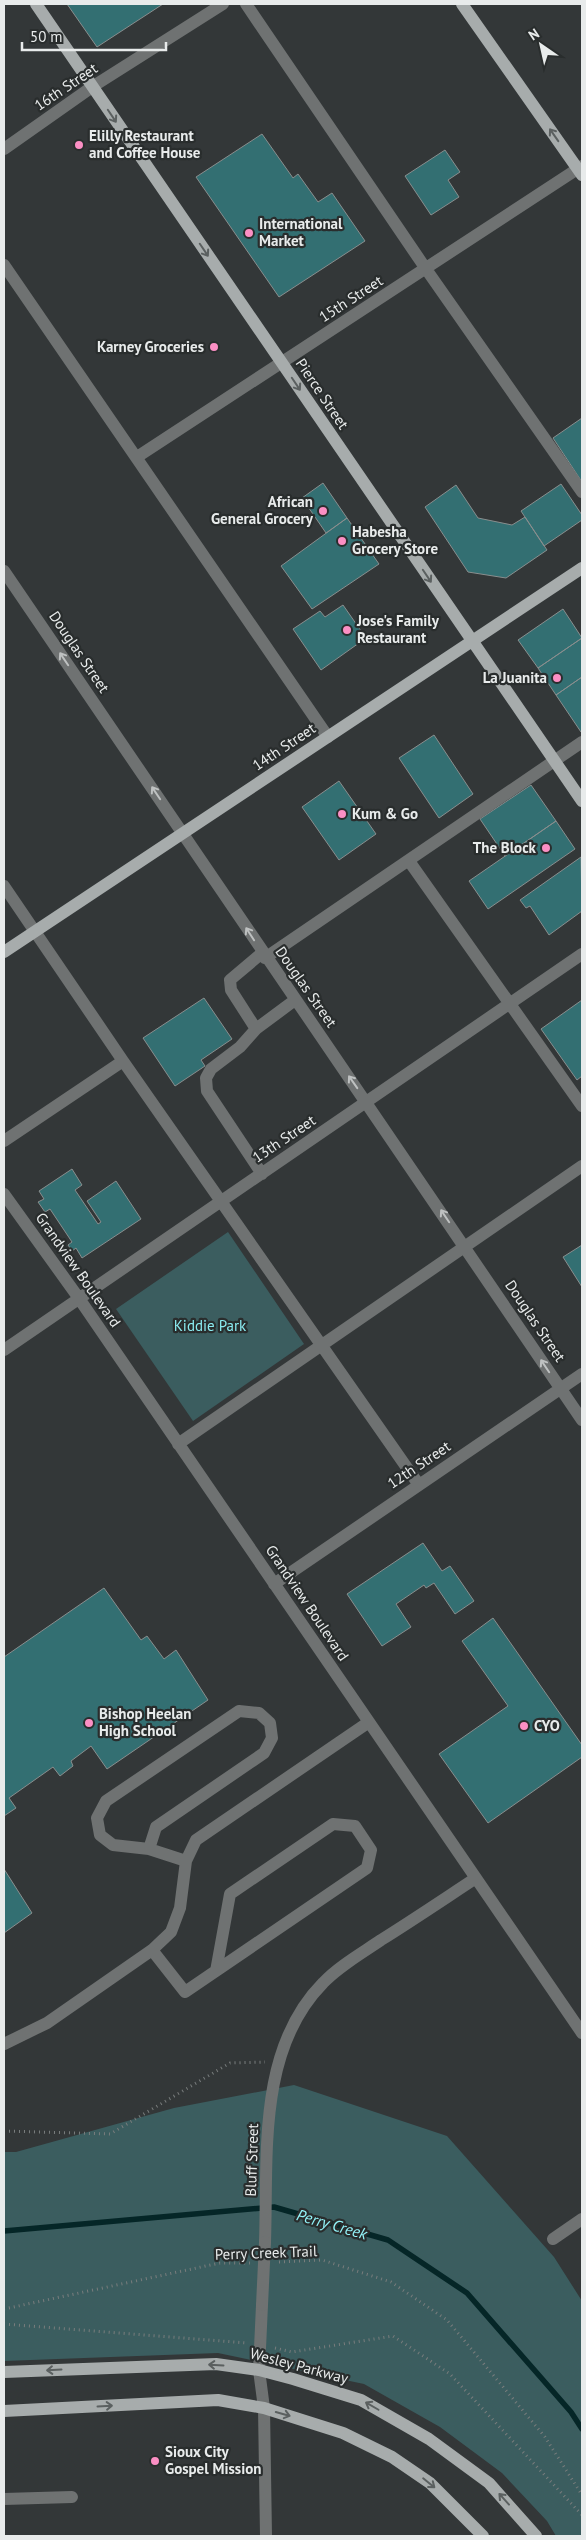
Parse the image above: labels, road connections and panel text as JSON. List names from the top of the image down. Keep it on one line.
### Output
{"streets":{"main road":["Pierce Street","14th Street","Wesley Parkway"],"street":["16th Street","15th Street","Douglas Street","13th Street","Grandview Boulevard","12th Street","Bluff Street"],"path":["Perry Creek Trail"]},"crossings":[["16th Street","Pierce Street"],["15th Street","Pierce Street"],["Pierce Street","14th Street"],["Douglas Street","14th Street"],["Douglas Street","13th Street"],["Douglas Street","12th Street"],["13th Street","Grandview Boulevard"],["Grandview Boulevard","12th Street"],["Grandview Boulevard","Bluff Street"],["Bluff Street","Wesley Parkway"]],"one_way":["Pierce Street","Douglas Street"],"water":["Perry Creek"],"parks":["Kiddie Park"],"places":["Elilly Restaurant and Coffee House","International Market","Karney Groceries","African General Grocery","Habesha Grocery Store","Jose's Family Restaurant","La Juanita","Kum & Go","The Block","Bishop Heelan High School","CYO","Sioux City Gospel Mission"],"scale_bar":"50 m","north":"top left"}
